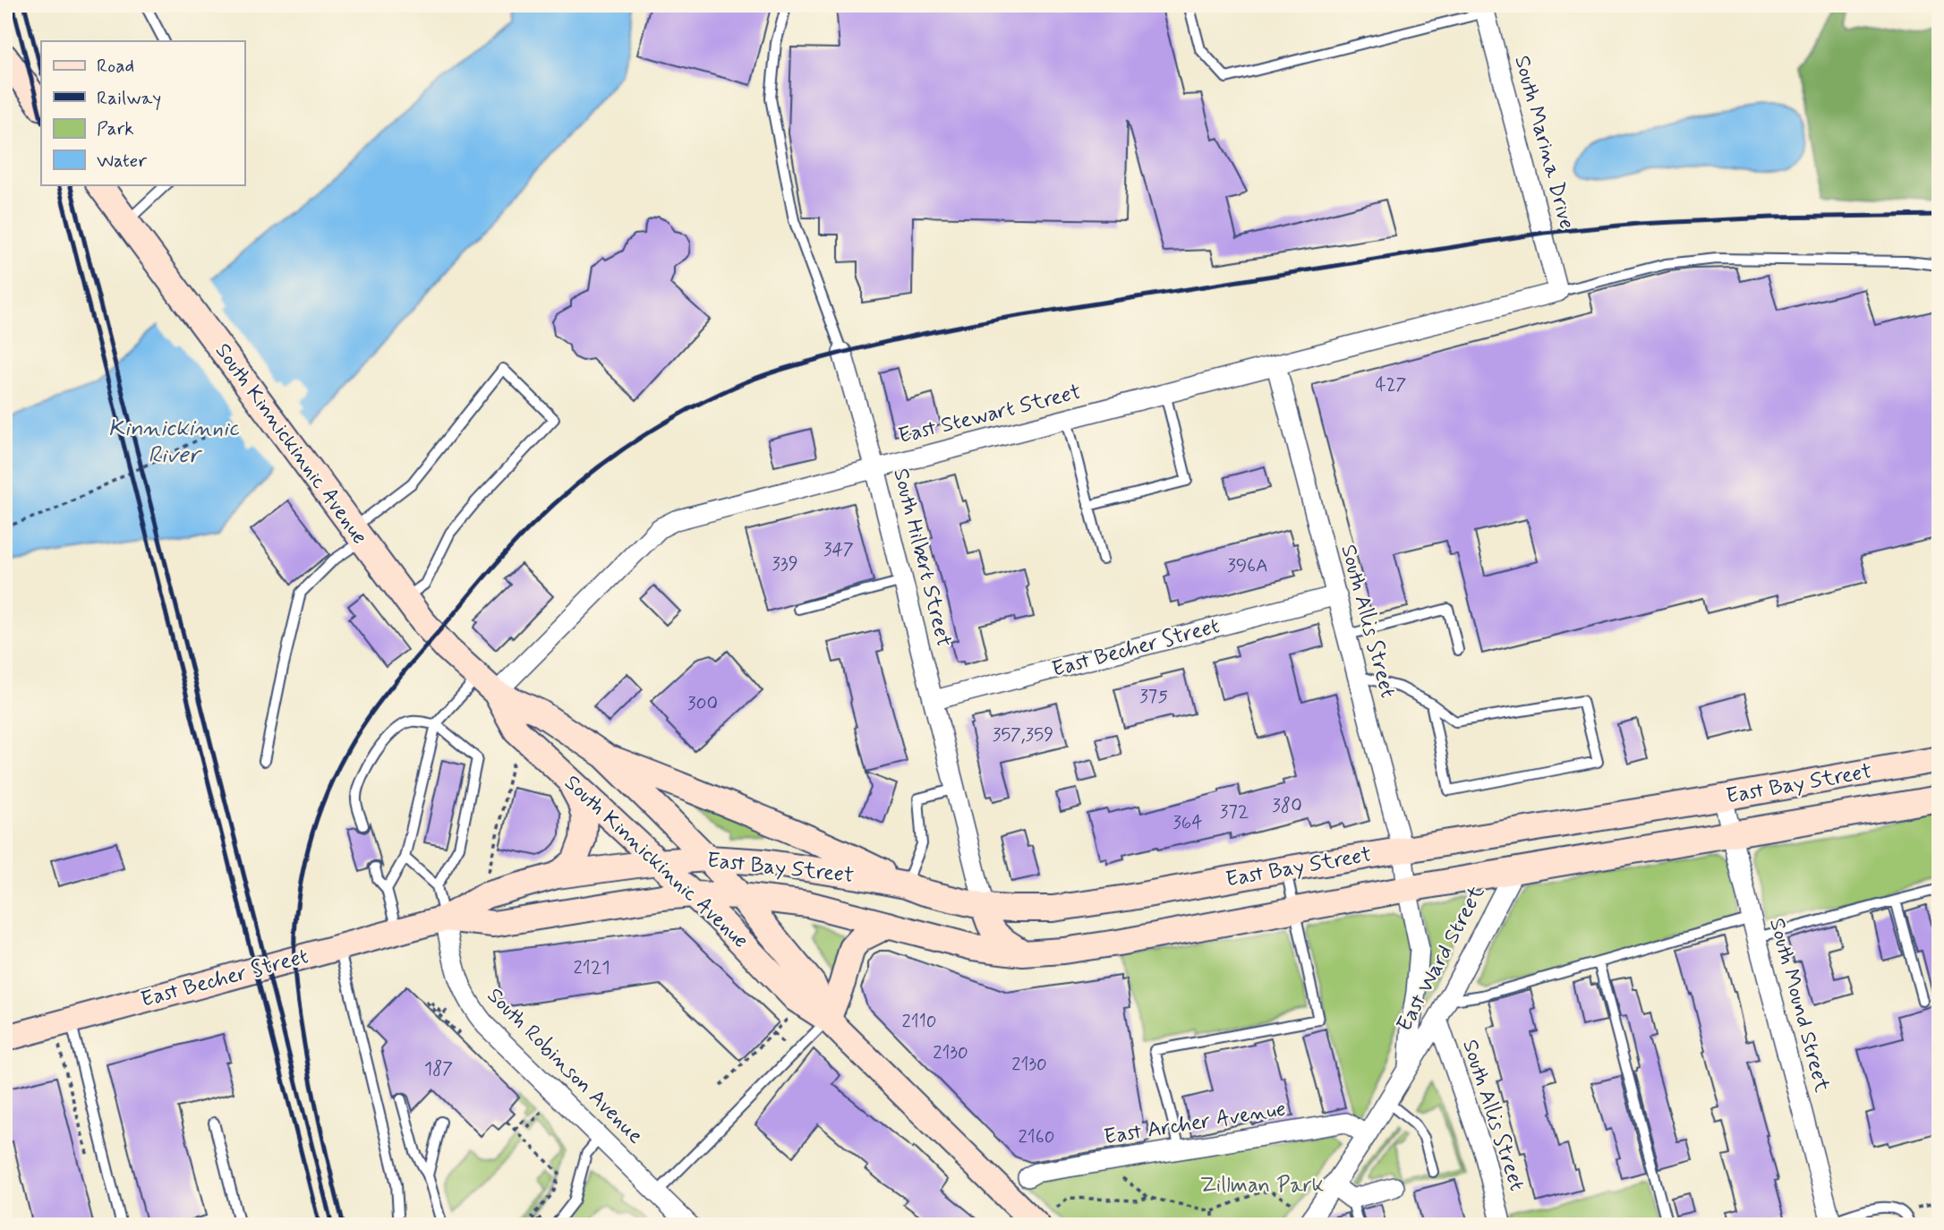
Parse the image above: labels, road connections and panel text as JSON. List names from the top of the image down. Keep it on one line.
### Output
{"streets":{"main road":["South Kinnickinnic Avenue","East Becher Street","East Bay Street"],"street":["South Marina Drive","East Stewart Street","South Hilbert Street","South Allis Street","East Ward Street","South Mound Street","South Robinson Avenue","East Archer Avenue"]},"crossings":[["South Marina Drive","East Stewart Street"],["East Stewart Street","South Kinnickinnic Avenue"],["East Stewart Street","South Hilbert Street"],["East Stewart Street","South Allis Street"],["South Kinnickinnic Avenue","East Becher Street"],["South Kinnickinnic Avenue","East Bay Street"],["South Hilbert Street","East Becher Street"],["South Hilbert Street","East Bay Street"],["South Allis Street","East Becher Street"],["South Allis Street","East Bay Street"],["South Allis Street","East Ward Street"],["East Becher Street","East Bay Street"],["East Becher Street","South Robinson Avenue"],["East Bay Street","East Ward Street"],["East Bay Street","South Mound Street"],["East Ward Street","East Archer Avenue"]],"water":["Kinnickinnic River"],"parks":["Zillman Park"],"house_numbers":["427","347","339","396A","375","300","357,359","380","372","364","2121","2110","2130","2130","187","2160"],"legend":["Road","Railway","Park","Water"]}
